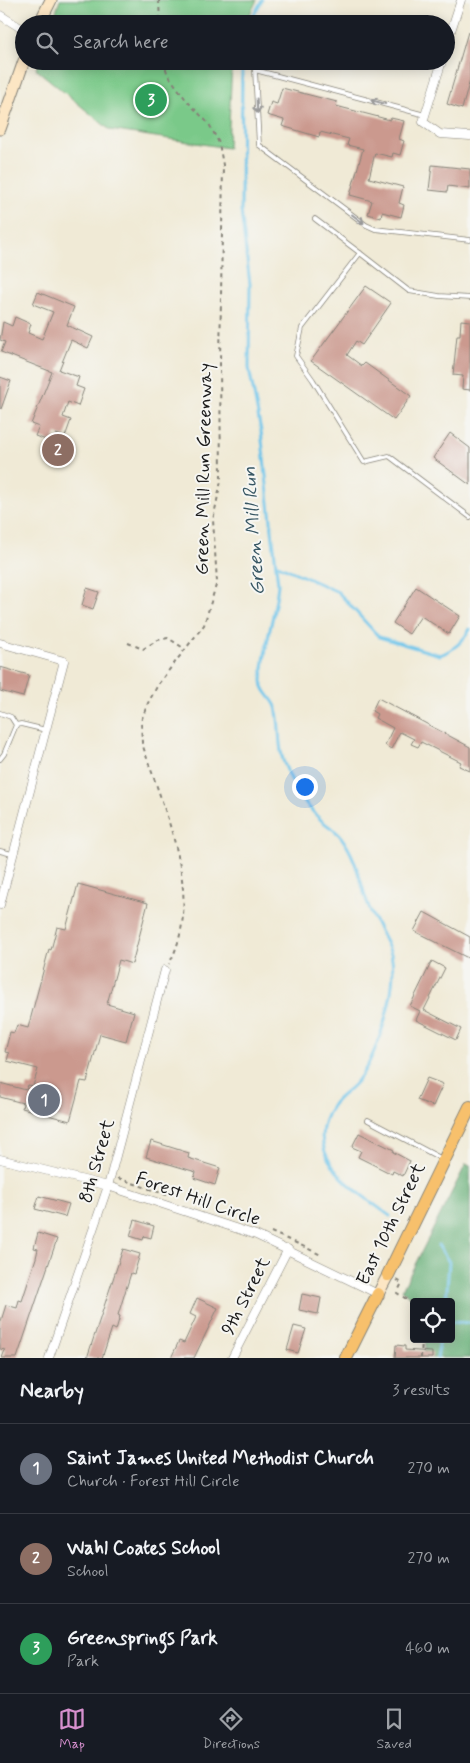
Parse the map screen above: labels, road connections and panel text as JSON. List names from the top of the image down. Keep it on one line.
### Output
{"streets":{"main road":["East 10th Street"],"street":["8th Street","Forest Hill Circle","9th Street"],"path":["Green Mill Run Greenway"]},"crossings":[["8th Street","Forest Hill Circle"],["Forest Hill Circle","East 10th Street"],["Forest Hill Circle","9th Street"]],"water":["Green Mill Run"],"page":{"search":"Search here","pins":["3","2","1"],"heading":["Nearby","3 results"],"list":[{"mark":"1","name":"Saint James United Methodist Church","note":"Church · Forest Hill Circle","value":"270 m"},{"mark":"2","name":"Wahl Coates School","note":"School","value":"270 m"},{"mark":"3","name":"Greensprings Park","note":"Park","value":"460 m"}],"nav":["Map","Directions","Saved"]}}
